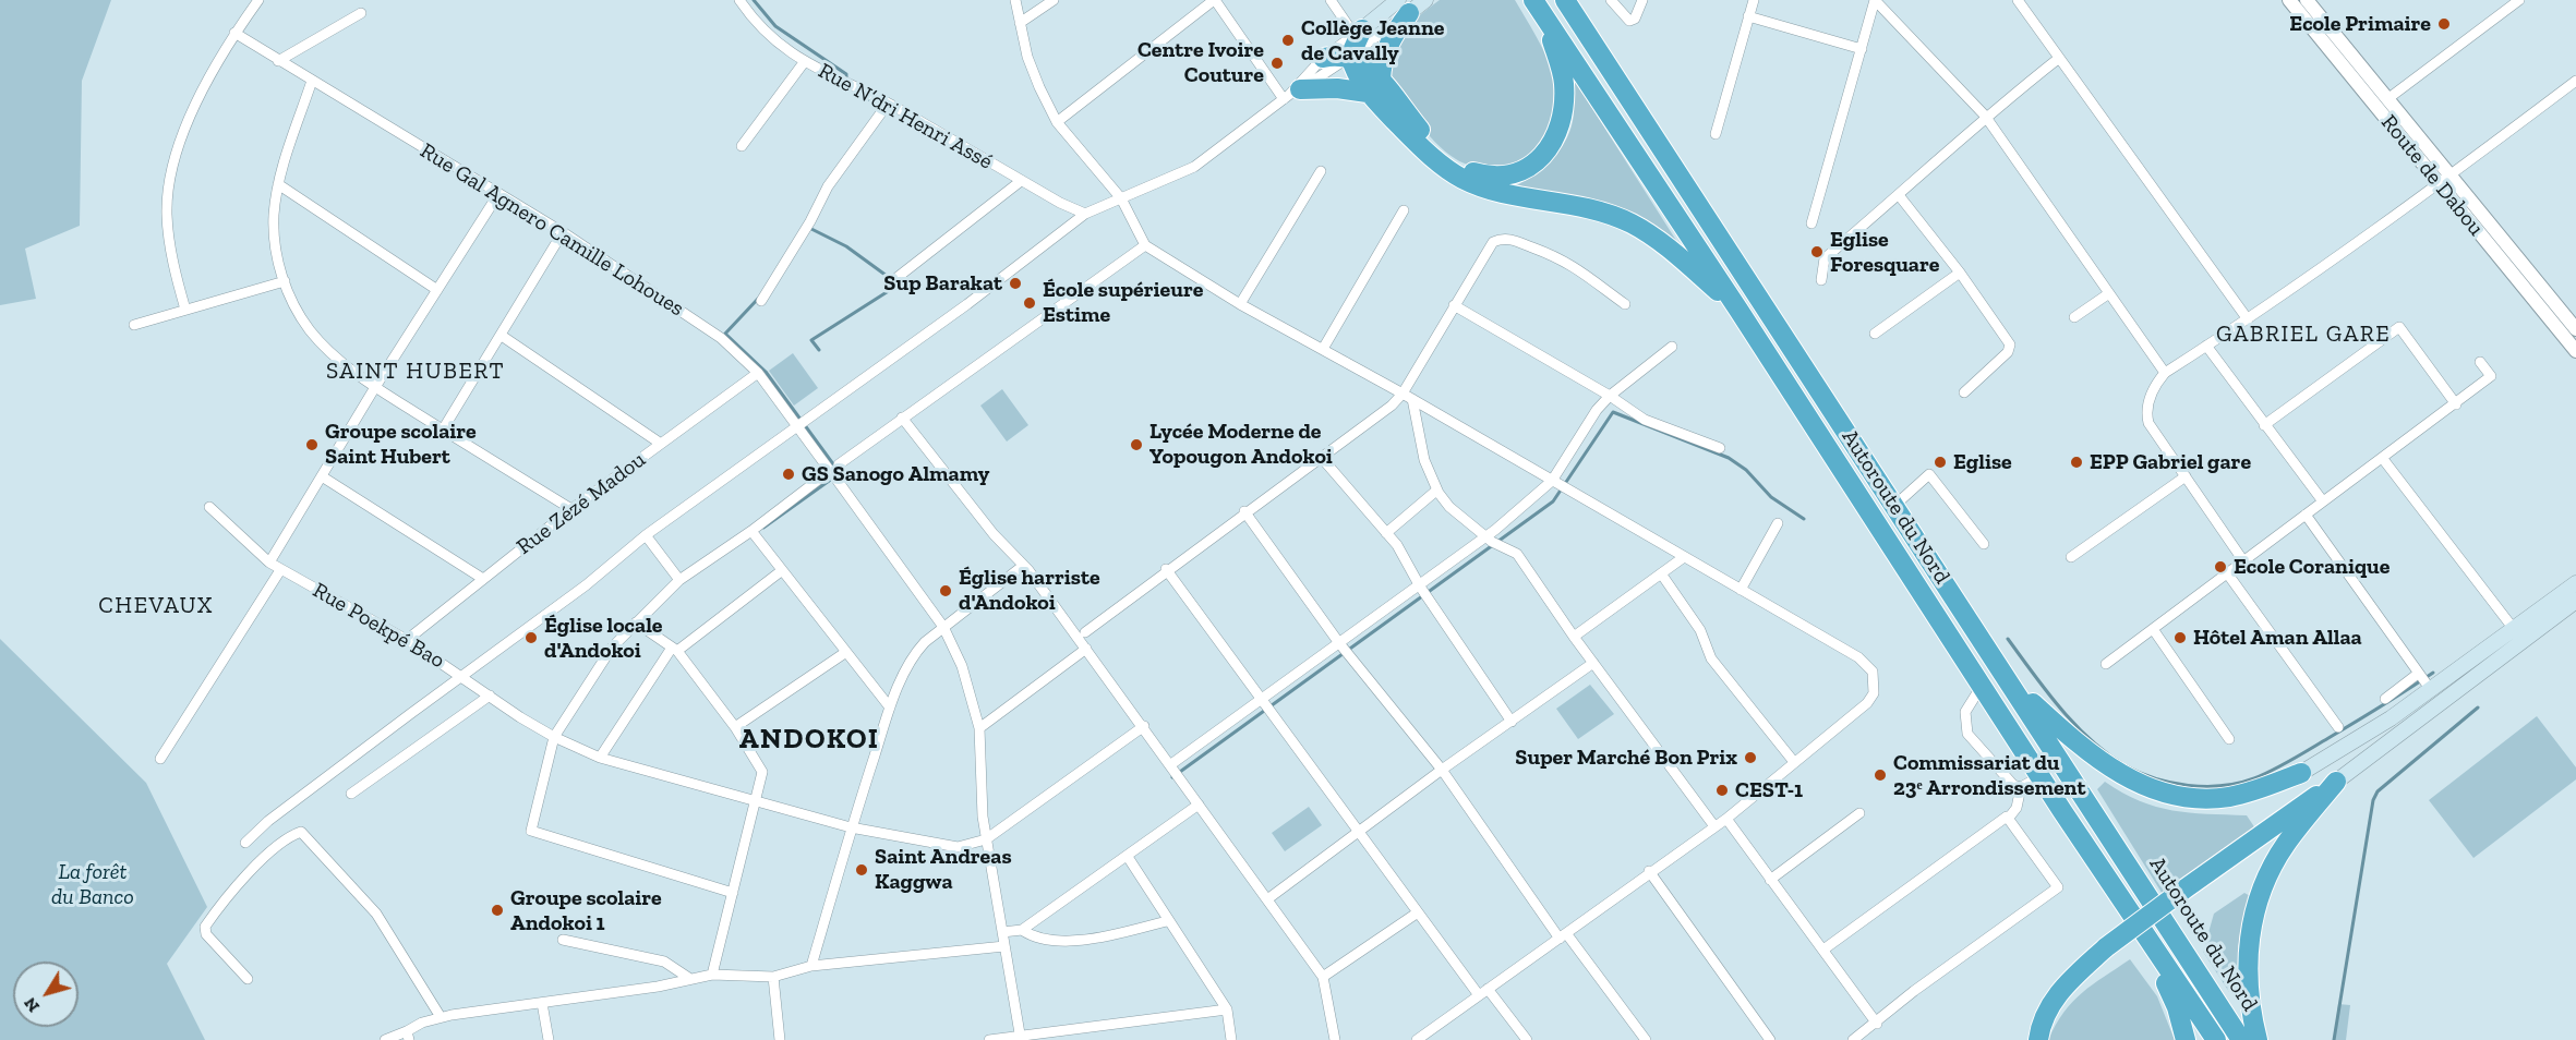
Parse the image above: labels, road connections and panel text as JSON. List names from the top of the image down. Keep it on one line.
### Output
{"streets":{"highway":["Autoroute du Nord"],"street":["Rue N’dri Henri Assé","Route de Dabou","Rue Gal Agnero Camille Lohoues","Rue Zézé Madou","Rue Poekpé Bao"]},"crossings":[["Rue Gal Agnero Camille Lohoues","Rue Zézé Madou"],["Rue Zézé Madou","Rue Poekpé Bao"]],"districts":["GABRIEL GARE","SAINT HUBERT","CHEVAUX","ANDOKOI"],"parks":["La forêt du Banco"],"places":["Ecole Primaire","Collège Jeanne de Cavally","Centre Ivoire Couture","Eglise Foresquare","Sup Barakat","École supérieure Estime","Groupe scolaire Saint Hubert","Lycée Moderne de Yopougon Andokoi","Eglise","EPP Gabriel gare","GS Sanogo Almamy","Ecole Coranique","Église harriste d'Andokoi","Église locale d'Andokoi","Hôtel Aman Allaa","Super Marché Bon Prix","Commissariat du 23ᵉ Arrondissement","CEST-1","Saint Andreas Kaggwa","Groupe scolaire Andokoi 1"],"north":"bottom left"}
